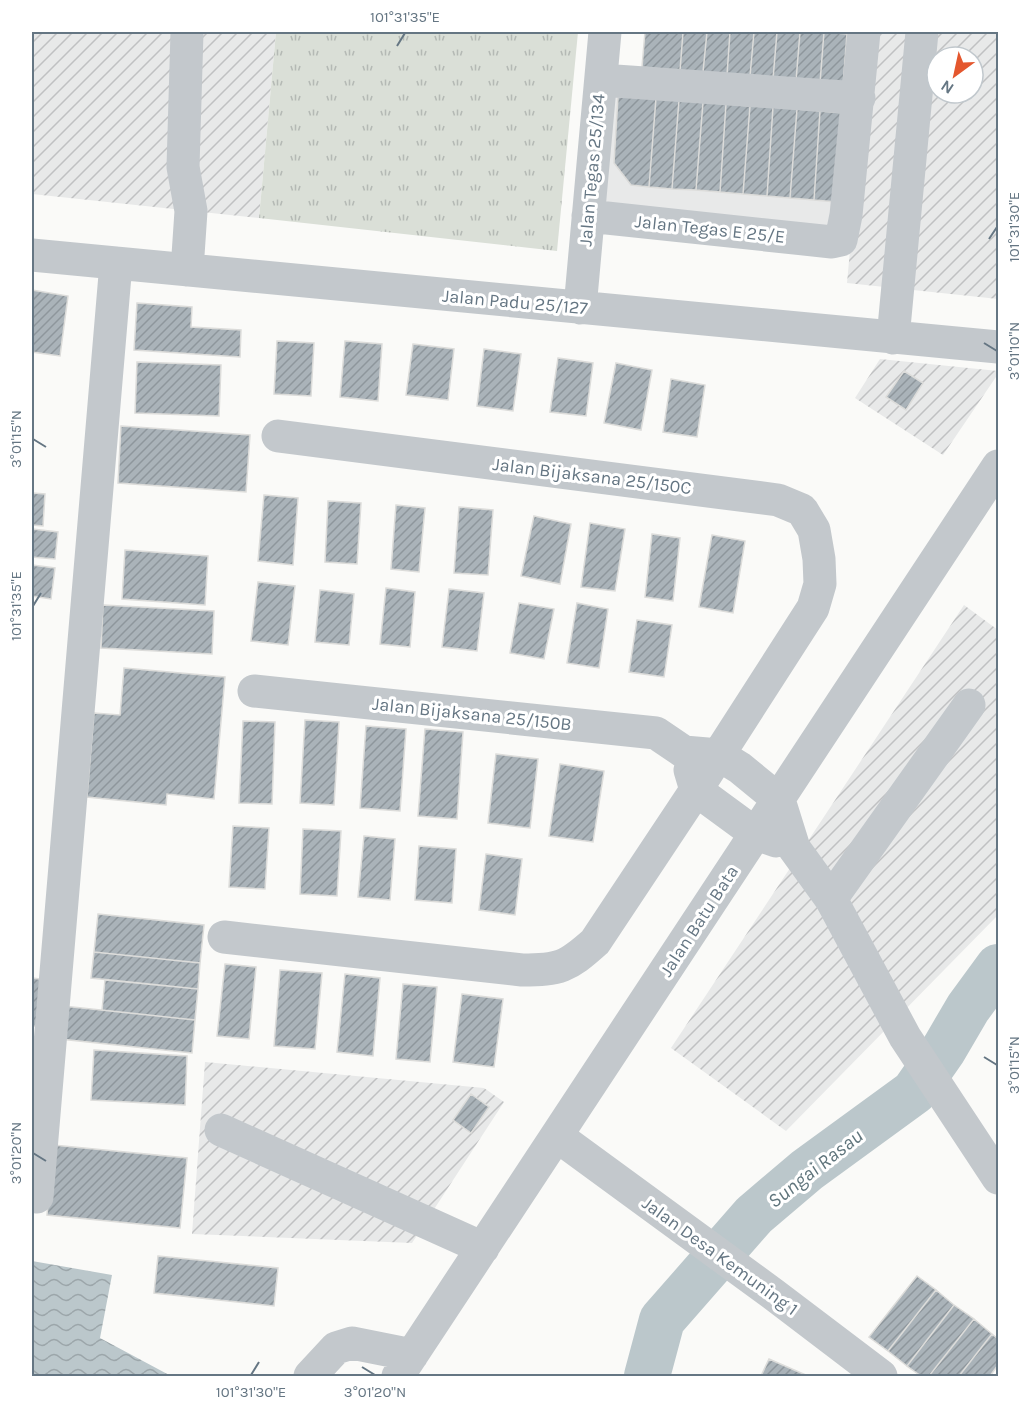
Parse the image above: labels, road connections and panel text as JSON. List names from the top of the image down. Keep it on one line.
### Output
{"streets":{"street":["Jalan Tegas 25/134","Jalan Tegas E 25/E","Jalan Padu 25/127","Jalan Bijaksana 25/150C","Jalan Bijaksana 25/150B","Jalan Batu Bata","Jalan Desa Kemuning 1"]},"crossings":[["Jalan Tegas 25/134","Jalan Tegas E 25/E"],["Jalan Tegas 25/134","Jalan Padu 25/127"],["Jalan Batu Bata","Jalan Desa Kemuning 1"]],"water":["Sungai Rasau"],"north":"bottom left","coordinates":["101°31'35\"E","101°31'30\"E","3°01'10\"N","3°01'15\"N","3°01'20\"N"]}
